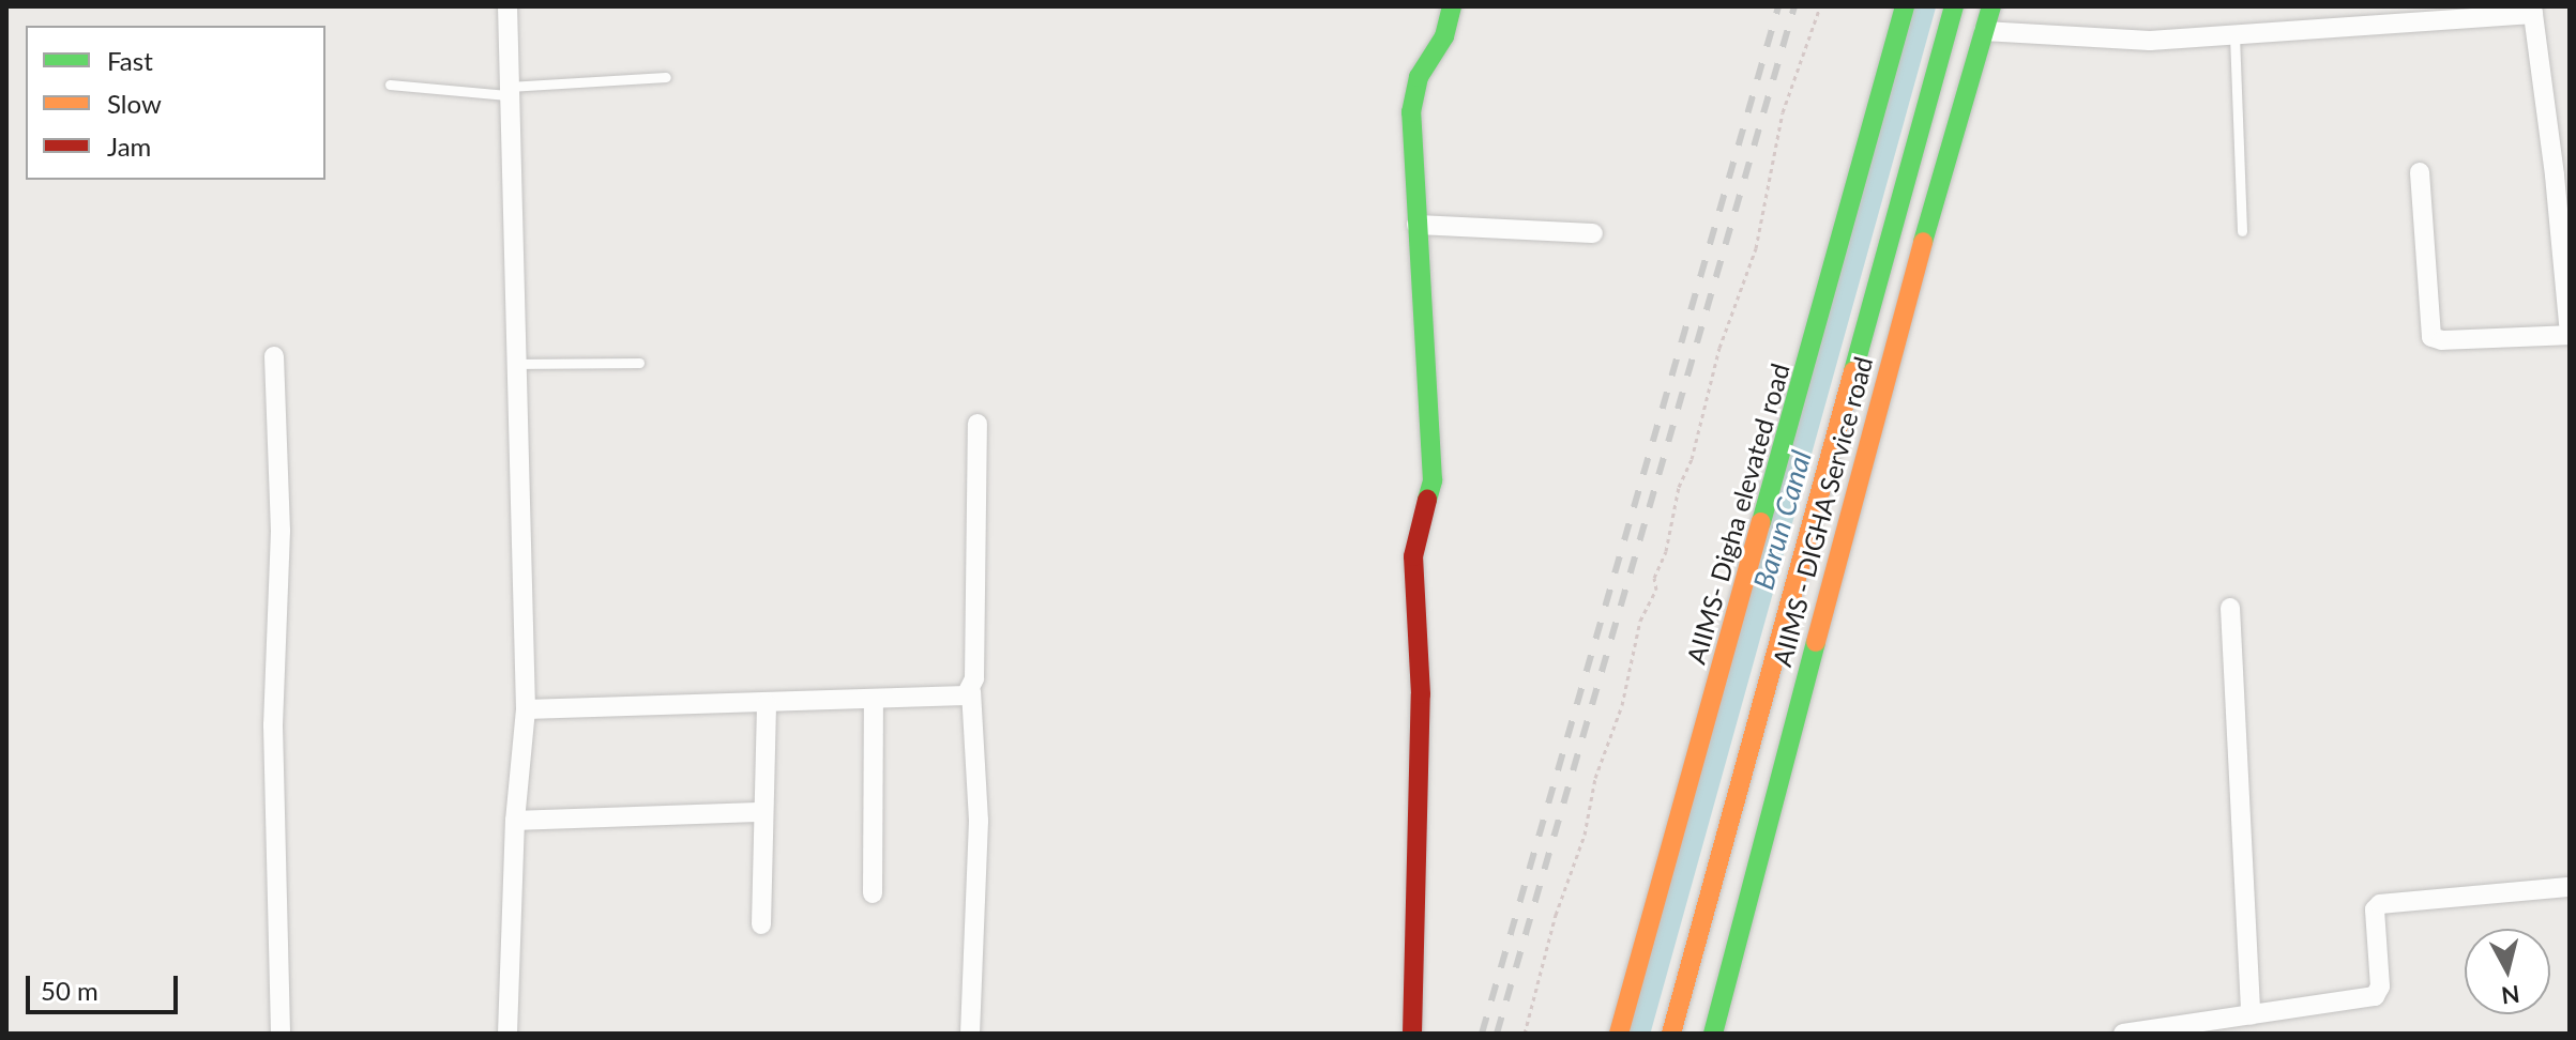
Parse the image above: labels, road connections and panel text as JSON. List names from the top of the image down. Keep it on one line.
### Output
{"streets":{"main road":["AIIMS - DIGHA Service road","AIIMS- Digha elevated road"]},"water":["Barun Canal"],"legend":["Fast","Slow","Jam"],"scale_bar":"50 m","north":"bottom"}
